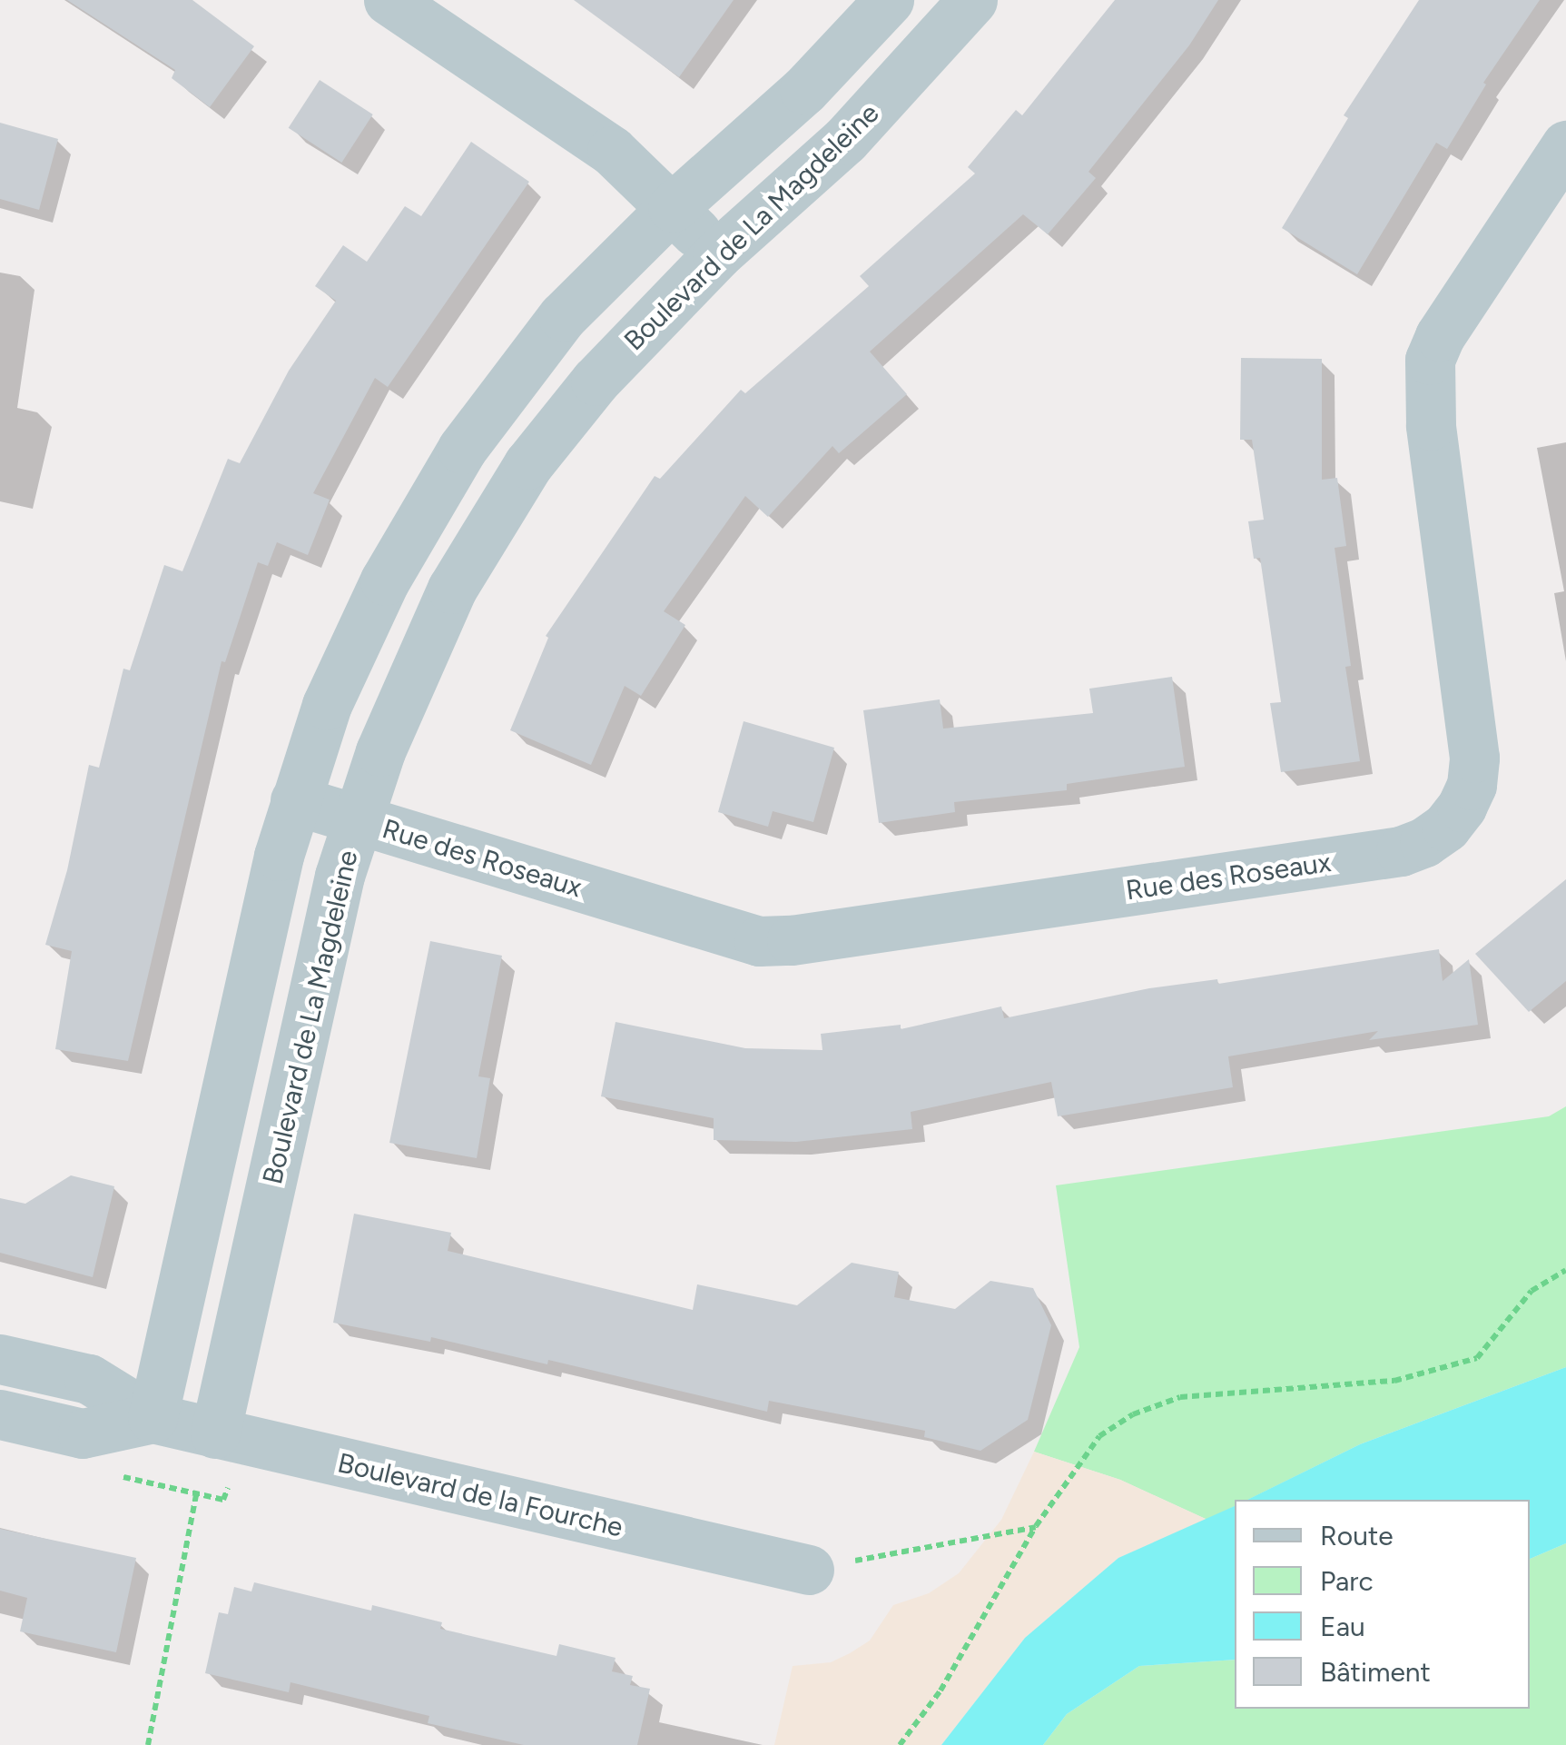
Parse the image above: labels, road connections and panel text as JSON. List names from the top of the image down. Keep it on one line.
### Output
{"streets":{"street":["Boulevard de La Magdeleine","Rue des Roseaux","Boulevard de la Fourche"]},"crossings":[["Boulevard de La Magdeleine","Rue des Roseaux"],["Boulevard de La Magdeleine","Boulevard de la Fourche"]],"legend":["Route","Parc","Eau","Bâtiment"]}
